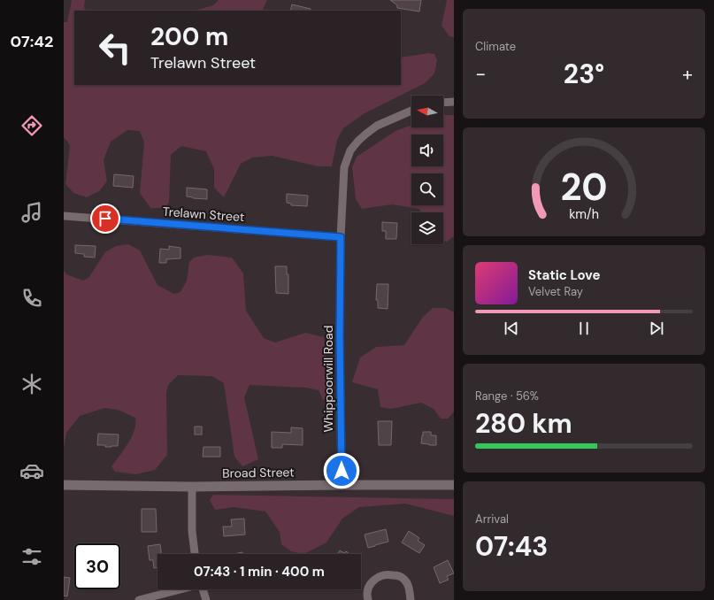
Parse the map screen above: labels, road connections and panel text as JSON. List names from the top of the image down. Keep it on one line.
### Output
{"streets":{"street":["Trelawn Street","Whippoorwill Road","Broad Street"]},"crossings":[["Trelawn Street","Whippoorwill Road"],["Whippoorwill Road","Broad Street"]],"north":"left","page":{"tabs":"07:42","tile":["Climate",["Range · 56%","280 km"],["Arrival","07:43"]],"turn":["200 m","Trelawn Street"],"heat":["−","23°","+"],"song":["Static Love","Velvet Ray"],"limit":"30","trip":"07:43 · 1 min · 400 m","gauge":["20","km/h"]}}
